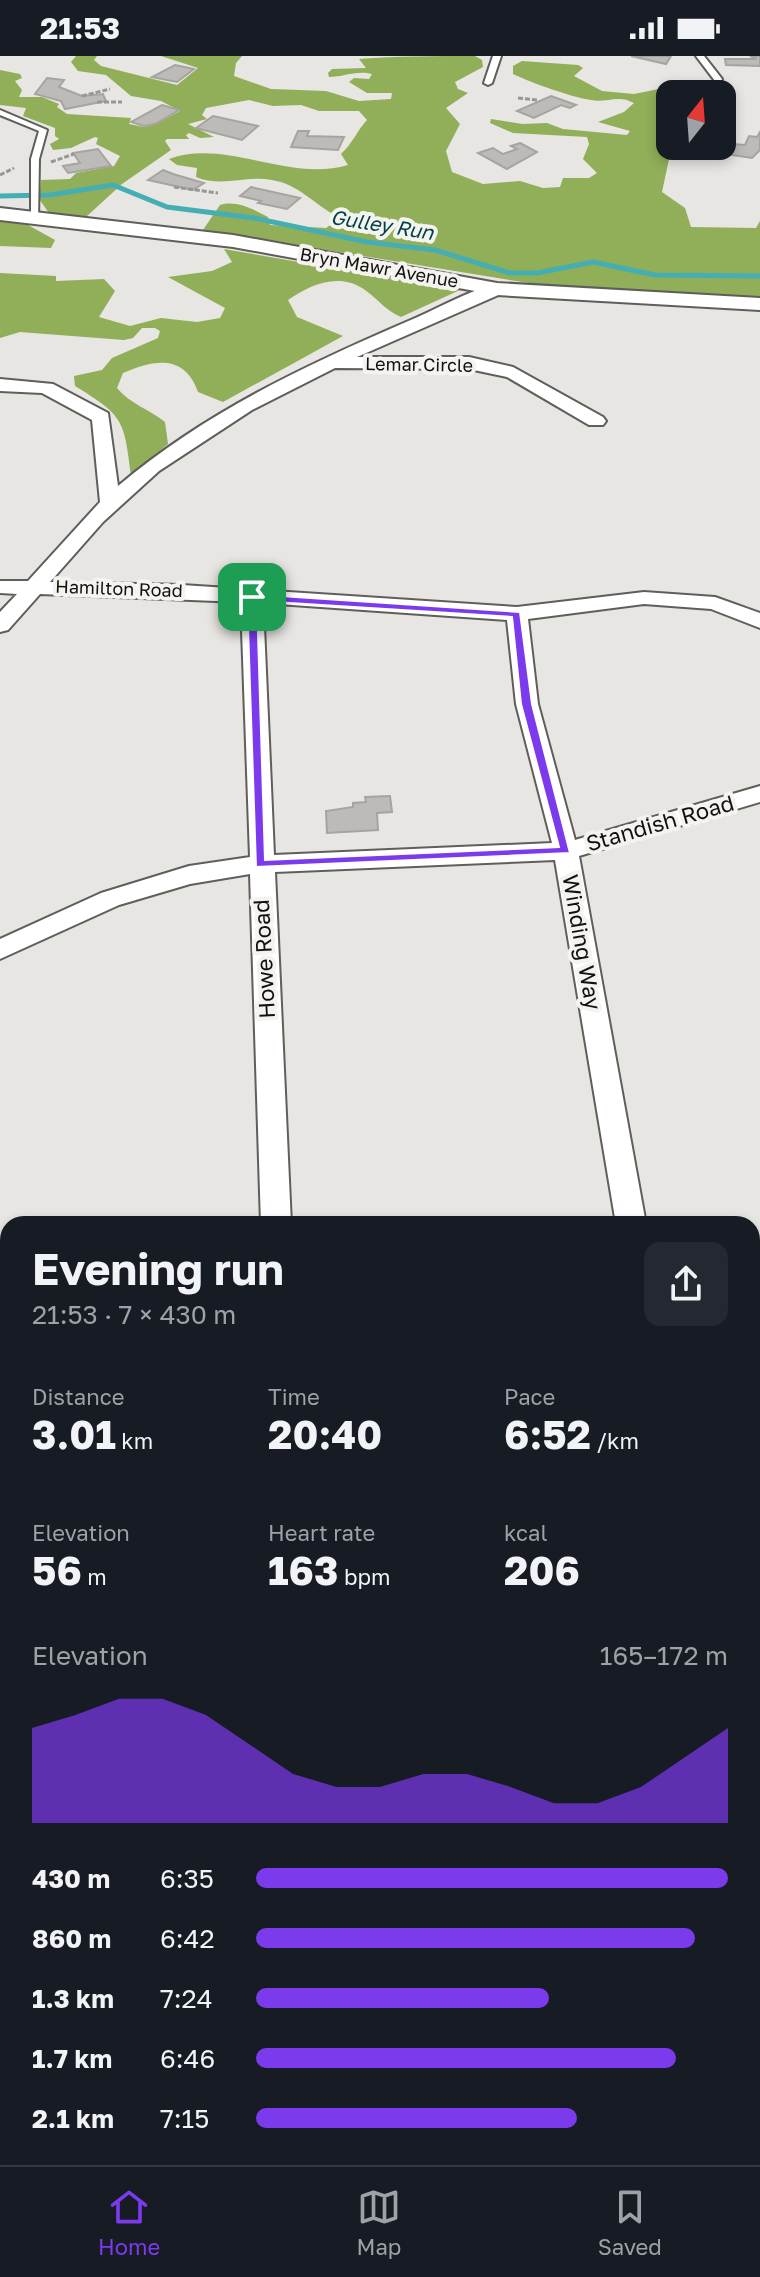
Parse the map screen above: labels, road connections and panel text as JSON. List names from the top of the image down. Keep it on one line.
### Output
{"streets":{"street":["Bryn Mawr Avenue","Lemar Circle","Hamilton Road","Standish Road","Winding Way","Howe Road"]},"crossings":[["Hamilton Road","Winding Way"],["Hamilton Road","Howe Road"],["Standish Road","Winding Way"],["Standish Road","Howe Road"]],"water":["Gulley Run"],"north":"top","page":{"status":"21:53","heading":["Evening run","21:53 · 7 × 430 m"],"stats":[["Distance","3.01 km"],["Time","20:40"],["Pace","6:52 /km"],["Elevation","56 m"],["Heart rate","163 bpm"],["kcal","206"]],"chart":["Elevation","165–172 m"],"list":[{"name":"430 m","note":"6:35"},{"name":"860 m","note":"6:42"},{"name":"1.3 km","note":"7:24"},{"name":"1.7 km","note":"6:46"},{"name":"2.1 km","note":"7:15"}],"tabs":["Home","Map","Saved"]}}
